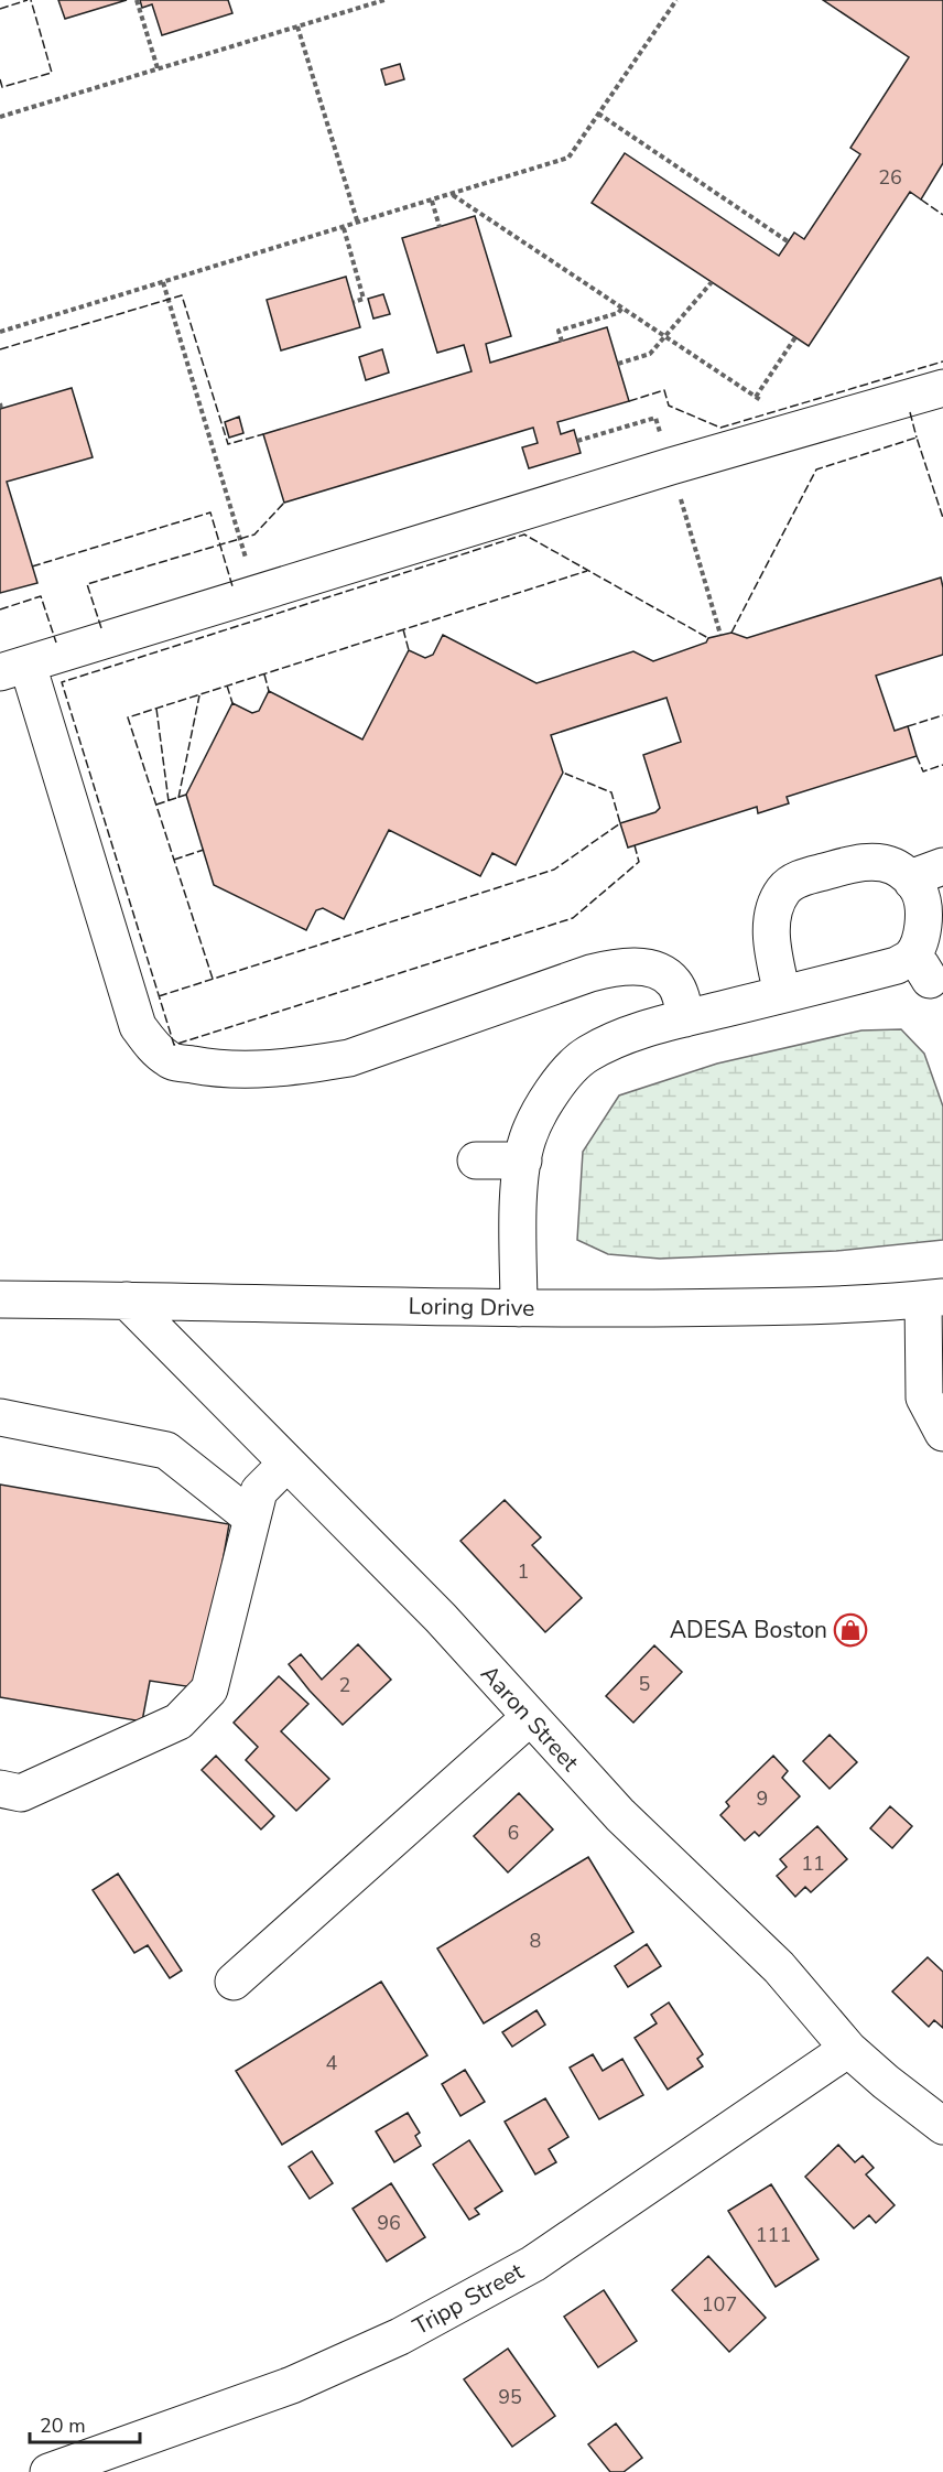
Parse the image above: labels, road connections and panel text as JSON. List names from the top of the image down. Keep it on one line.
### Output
{"streets":{"street":["Loring Drive","Aaron Street","Tripp Street"]},"crossings":[["Loring Drive","Aaron Street"],["Aaron Street","Tripp Street"]],"places":{"shop":["ADESA Boston"]},"house_numbers":["26","1","5","2","9","6","11","8","4","96","111","107","95"],"scale_bar":"20 m"}
